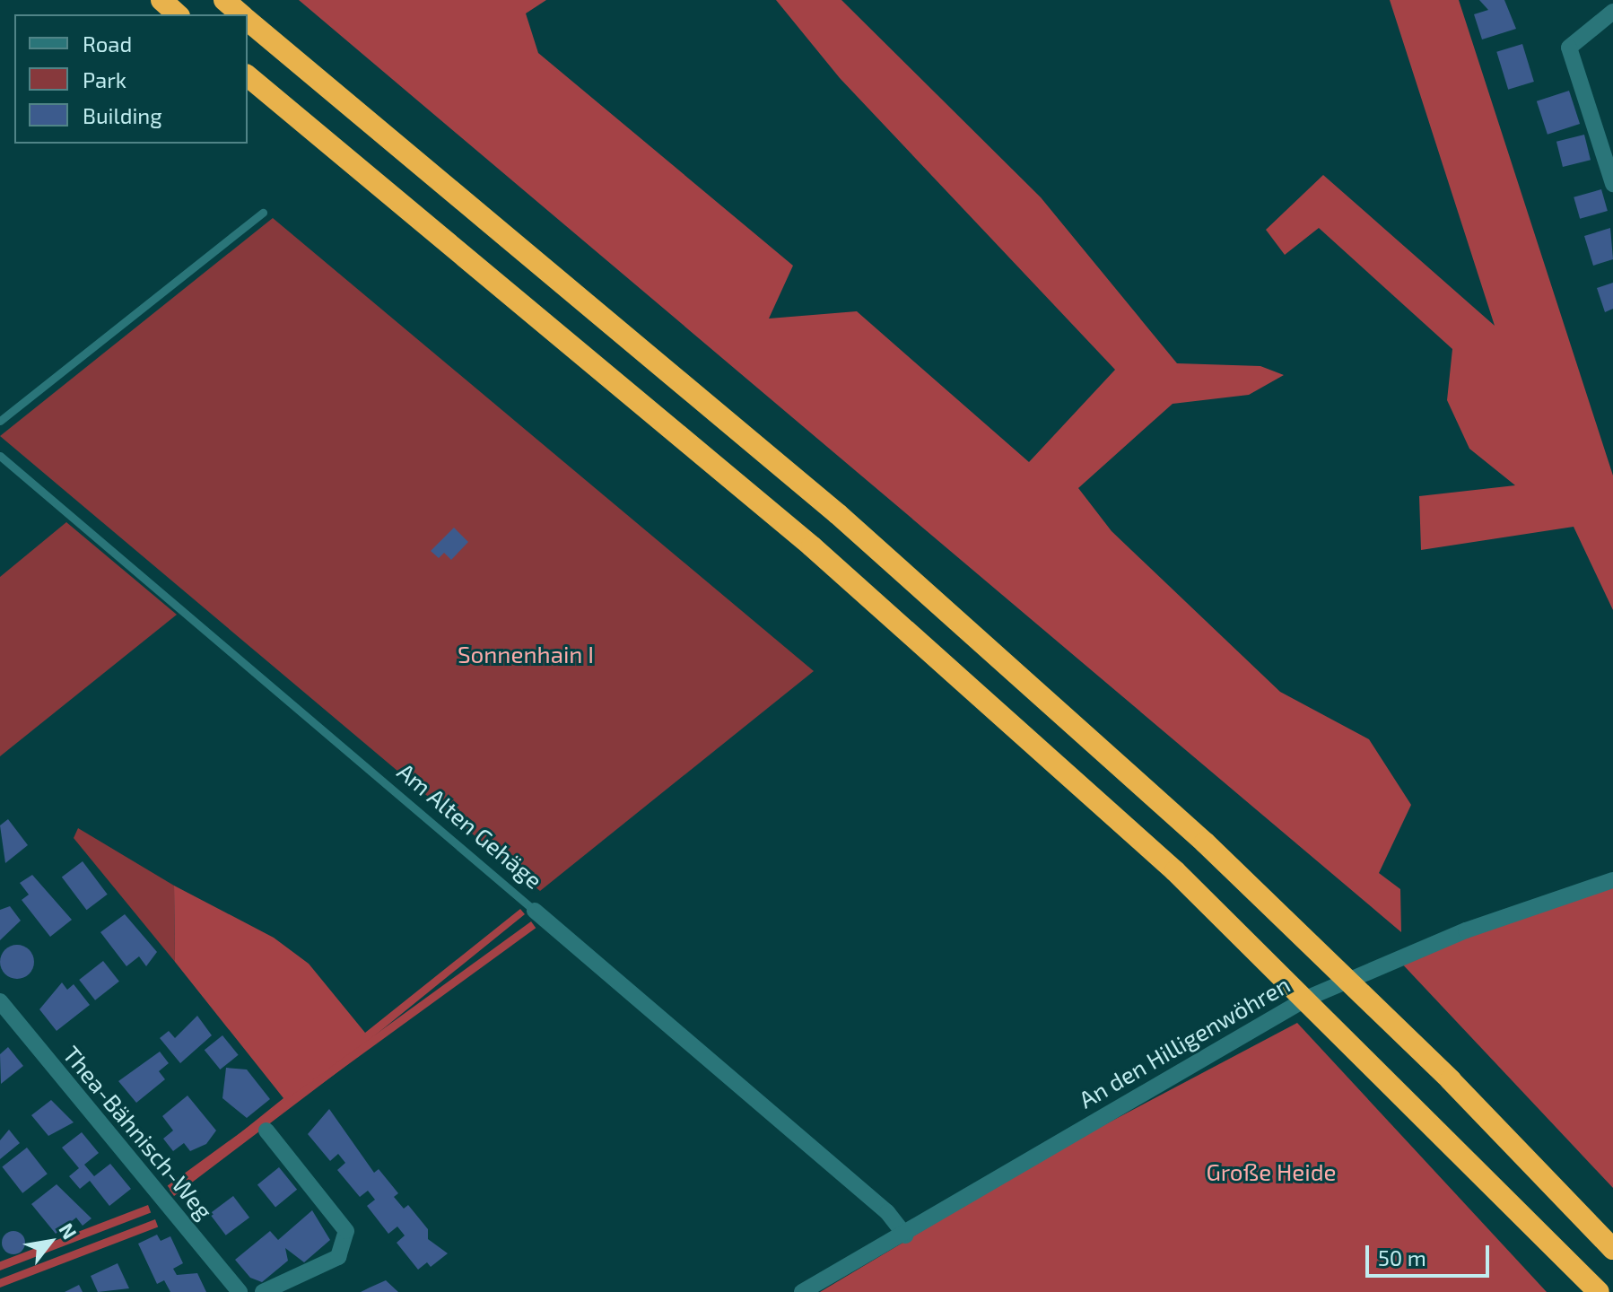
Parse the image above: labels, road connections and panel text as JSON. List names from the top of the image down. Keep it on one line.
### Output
{"streets":{"street":["Am Alten Gehäge","An den Hilligenwöhren","Thea-Bähnisch-Weg"]},"crossings":[["Am Alten Gehäge","An den Hilligenwöhren"]],"parks":["Sonnenhain I","Große Heide"],"legend":["Road","Park","Building"],"scale_bar":"50 m","north":"top right"}
